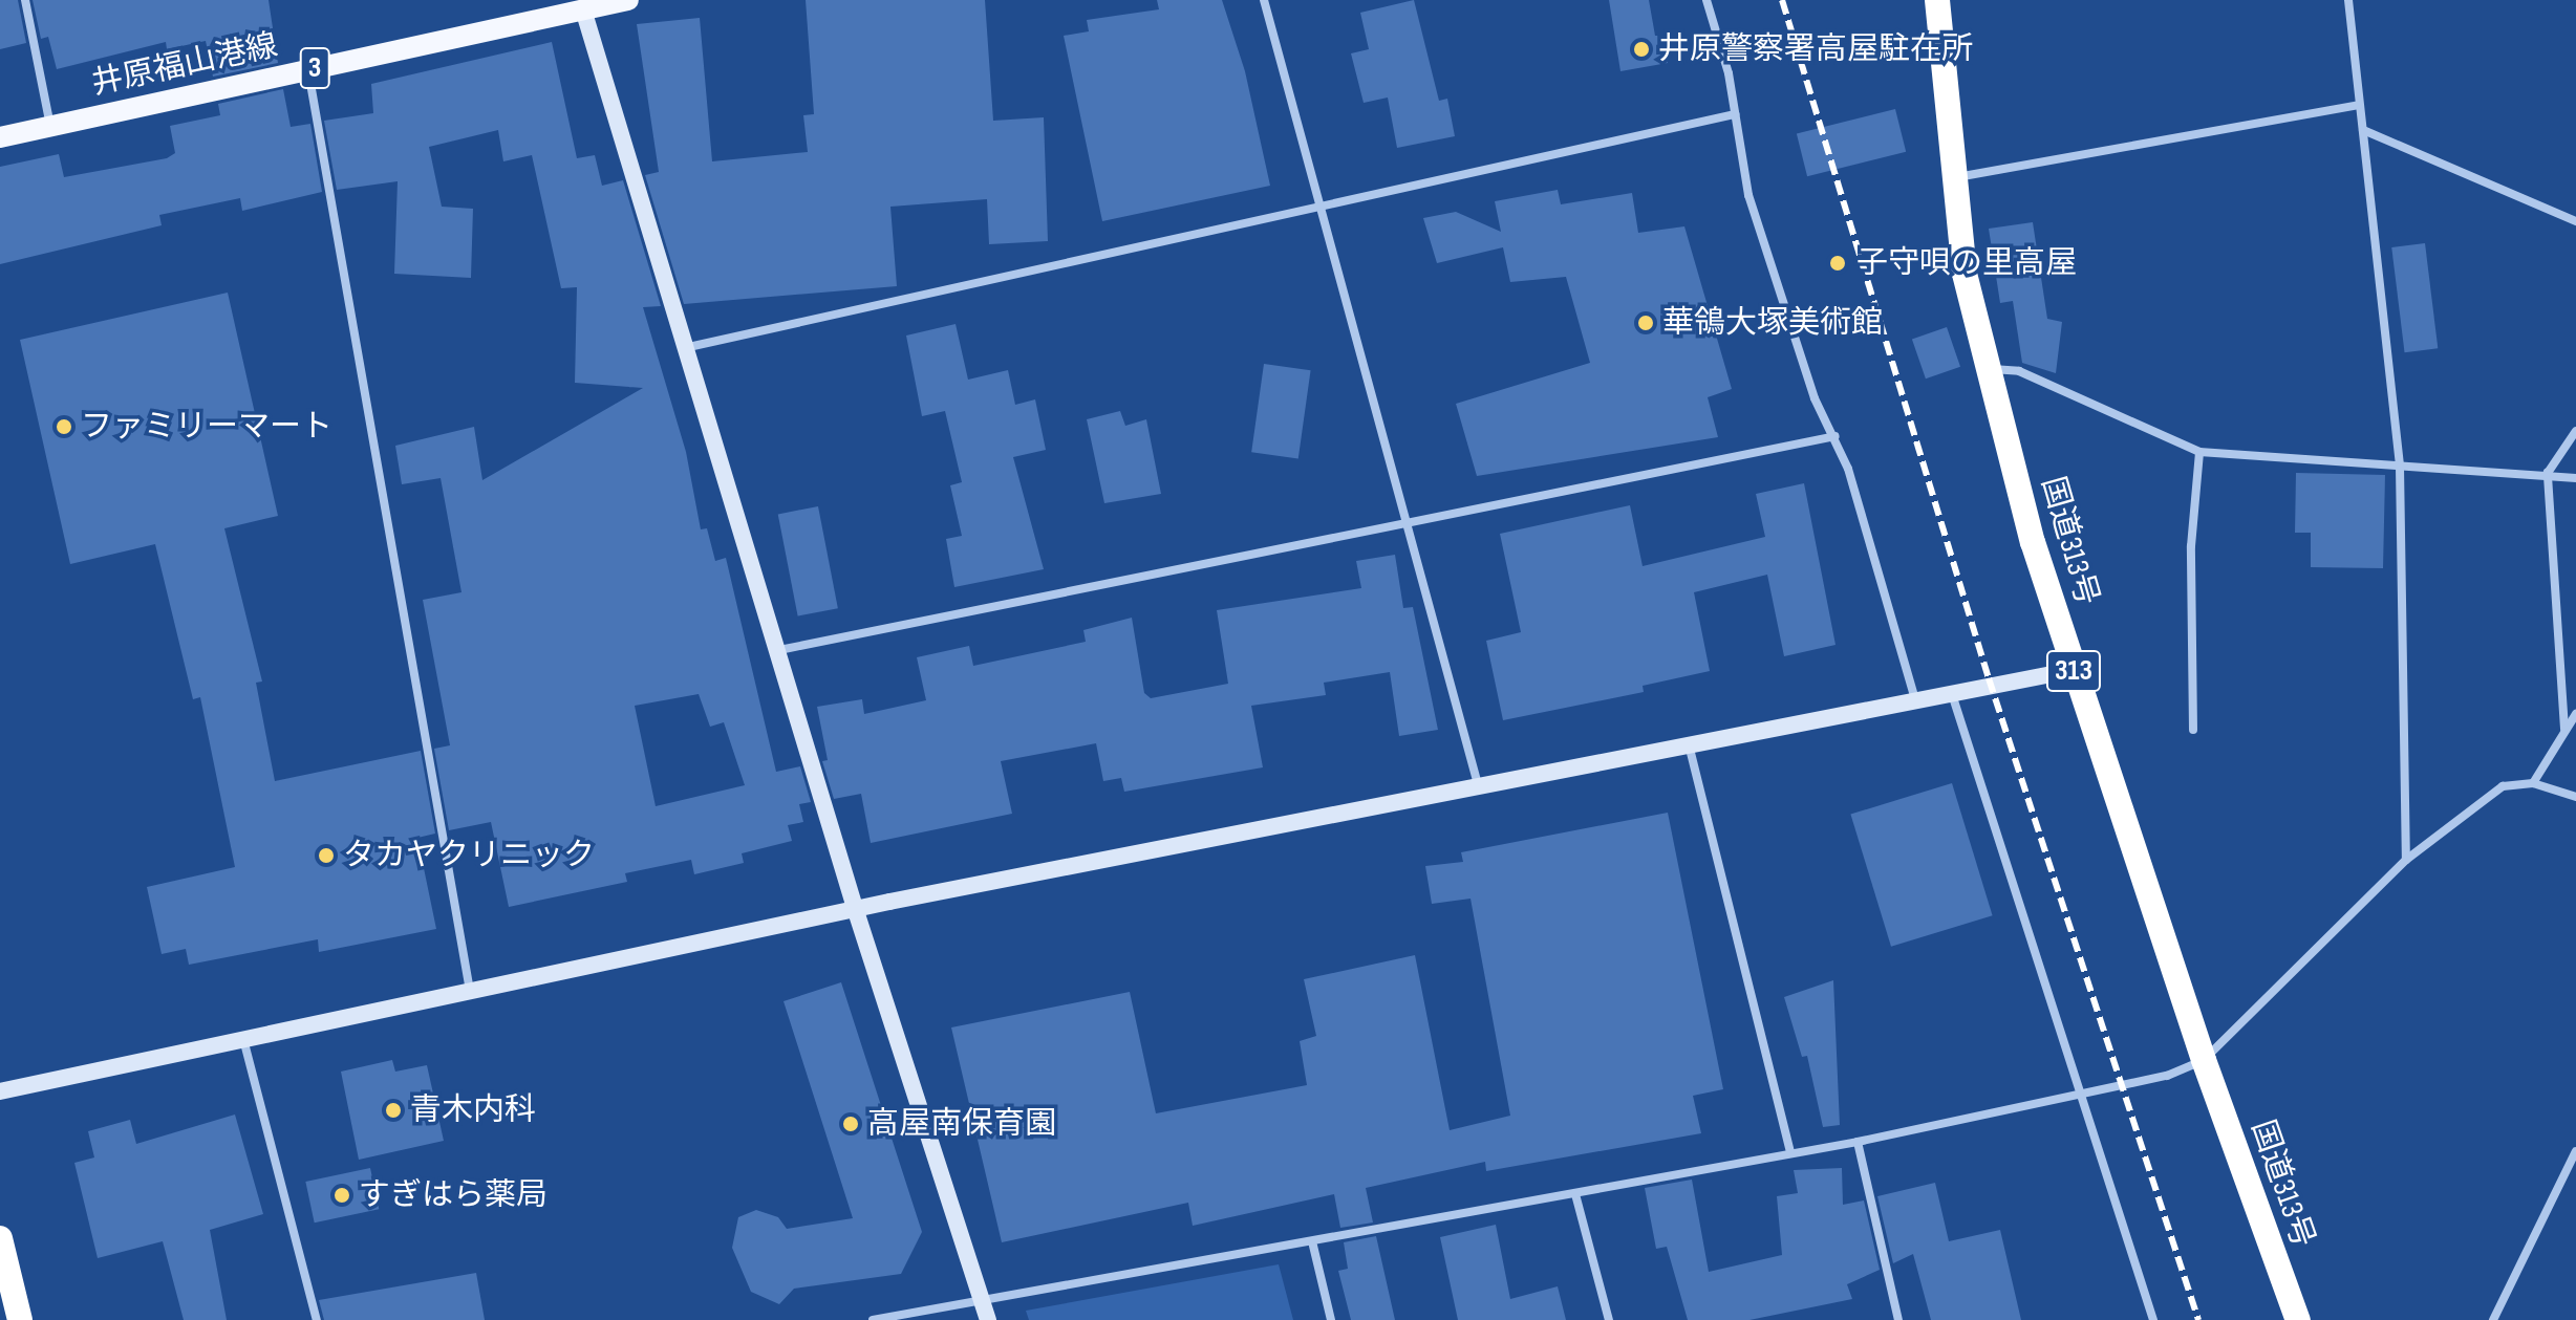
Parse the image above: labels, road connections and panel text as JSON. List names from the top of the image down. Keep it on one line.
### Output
{"streets":{"highway":["国道313号","313"],"main road":["井原福山港線","3"]},"places":["井原警察署高屋駐在所","子守唄の里高屋","華鴒大塚美術館","ファミリーマート","タカヤクリニック","青木内科","高屋南保育園","すぎはら薬局"]}
